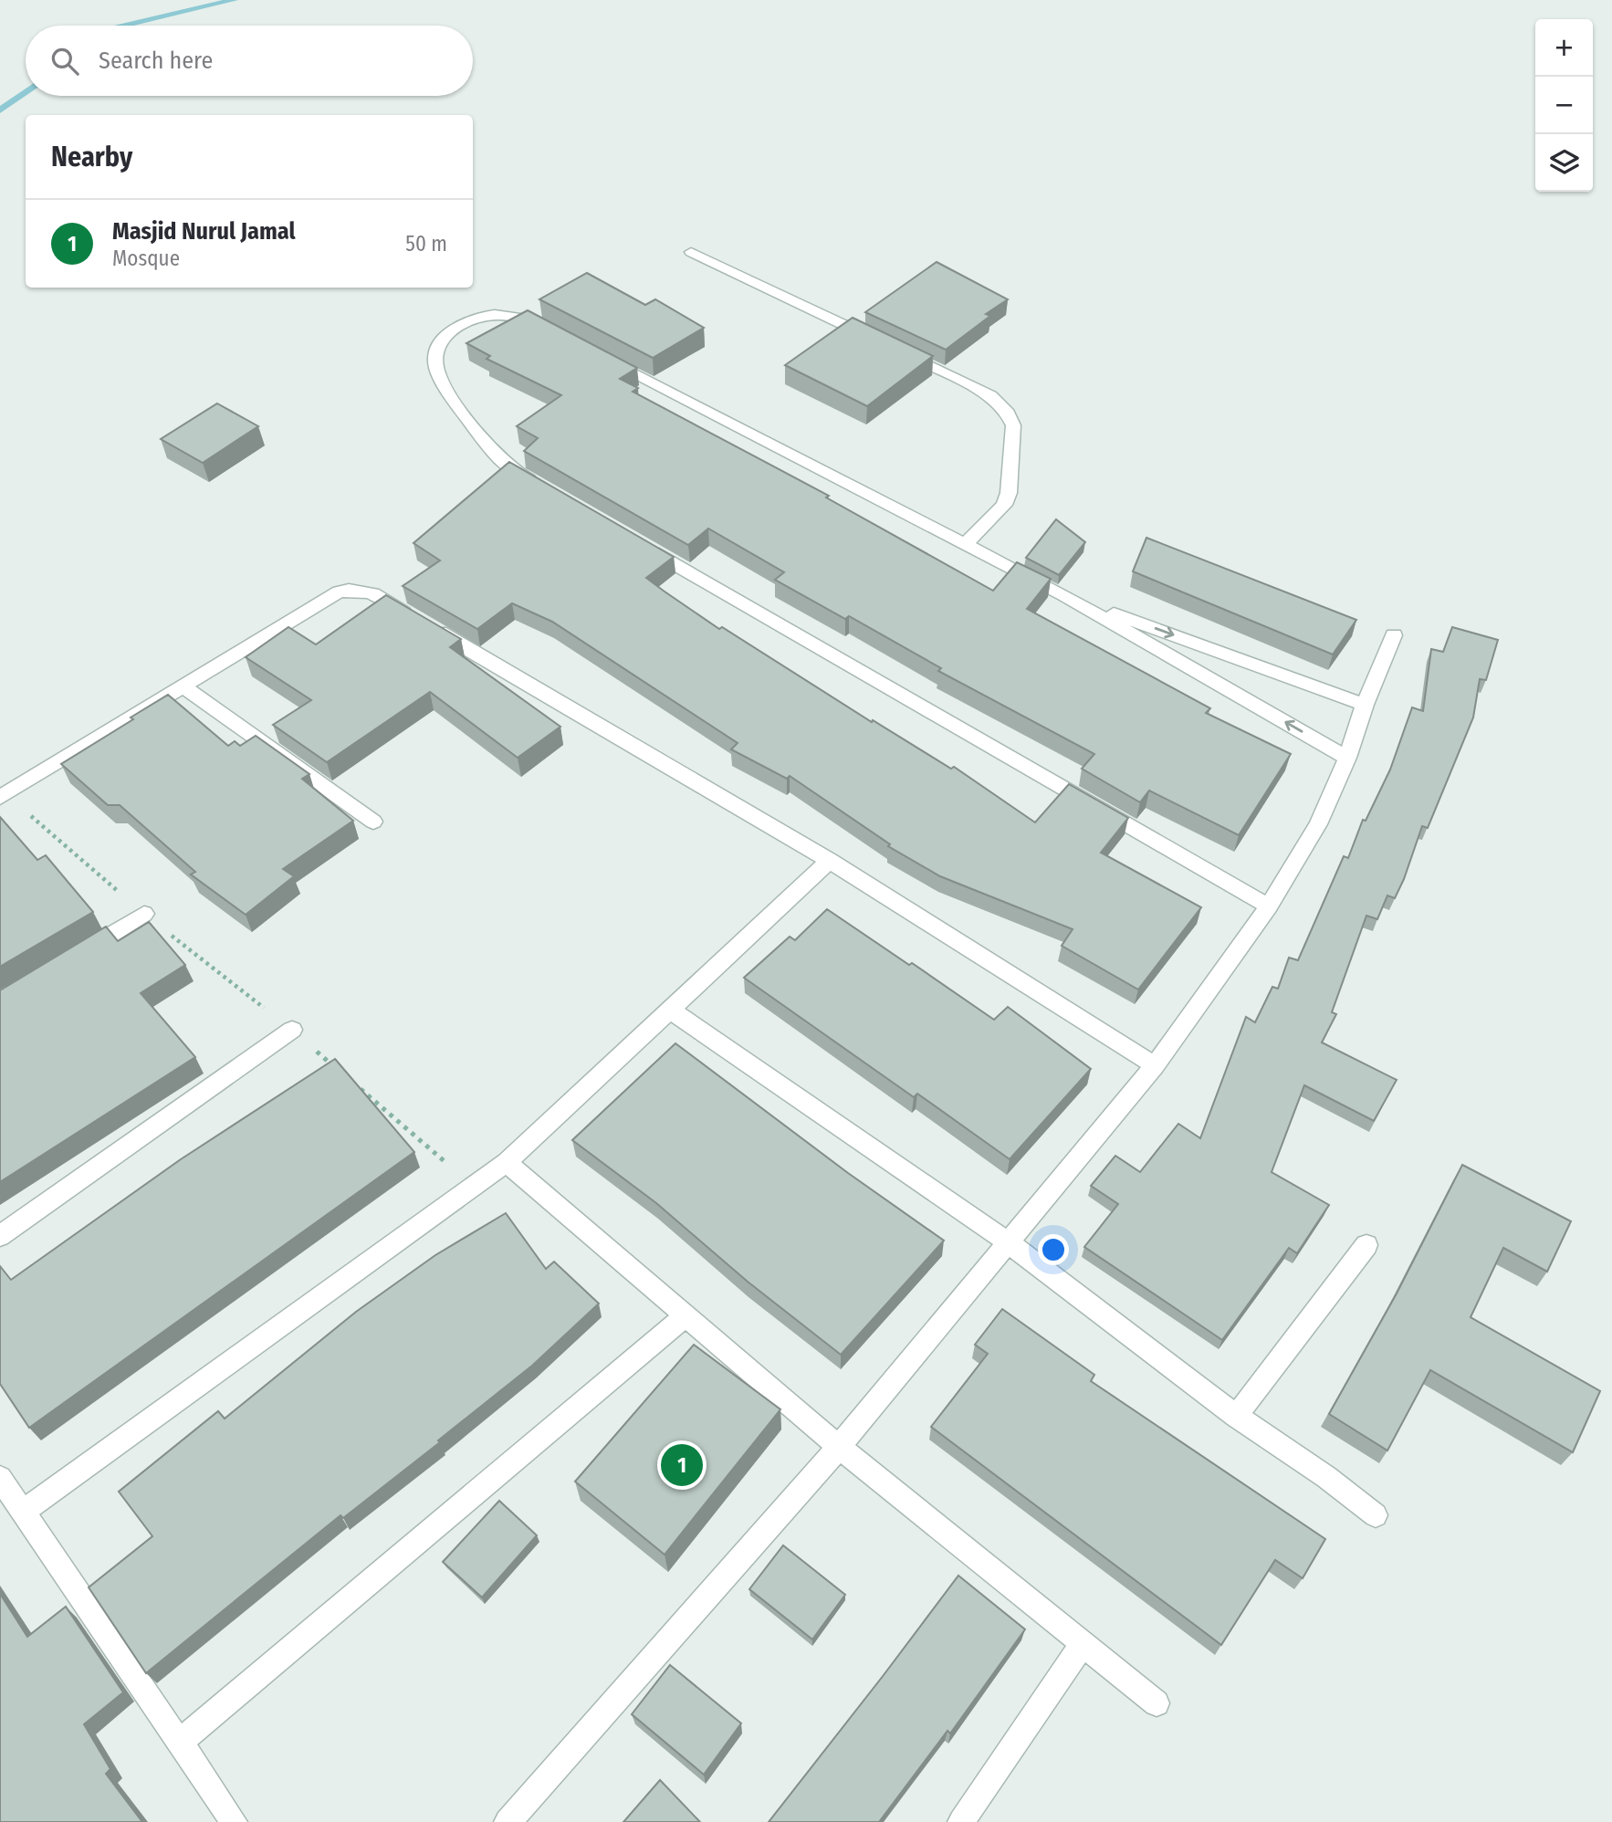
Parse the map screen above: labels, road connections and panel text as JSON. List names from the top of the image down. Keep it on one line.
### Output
{"page":{"map_buttons":["+","−"],"search":"Search here","heading":"Nearby","list":[{"mark":"1","name":"Masjid Nurul Jamal","note":"Mosque","value":"50 m"}],"pins":"1"}}
